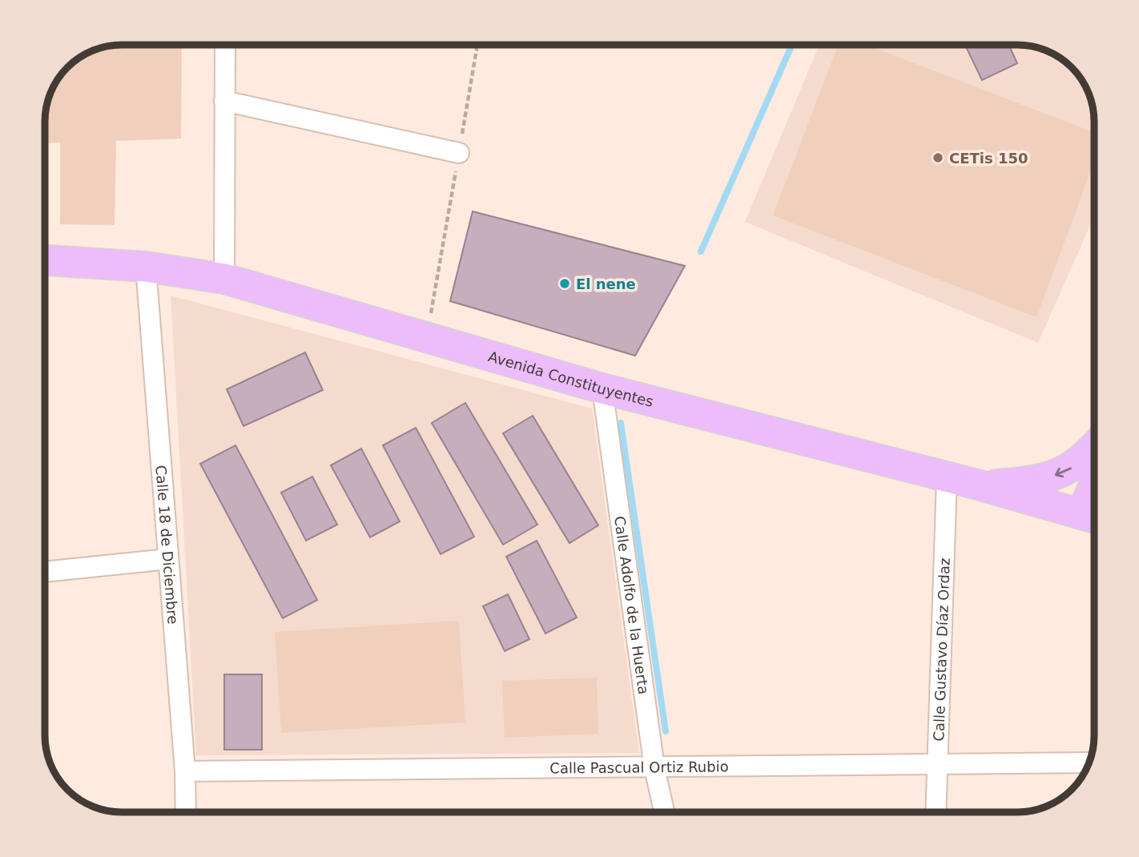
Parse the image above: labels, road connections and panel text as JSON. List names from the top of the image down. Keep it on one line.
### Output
{"streets":{"main road":["Avenida Constituyentes"],"street":["Calle 18 de Diciembre","Calle Adolfo de la Huerta","Calle Gustavo Díaz Ordaz","Calle Pascual Ortiz Rubio"]},"crossings":[["Avenida Constituyentes","Calle 18 de Diciembre"],["Avenida Constituyentes","Calle Adolfo de la Huerta"],["Avenida Constituyentes","Calle Gustavo Díaz Ordaz"],["Calle 18 de Diciembre","Calle Pascual Ortiz Rubio"],["Calle Adolfo de la Huerta","Calle Pascual Ortiz Rubio"],["Calle Gustavo Díaz Ordaz","Calle Pascual Ortiz Rubio"]],"places":["CETis 150","El nene"]}
